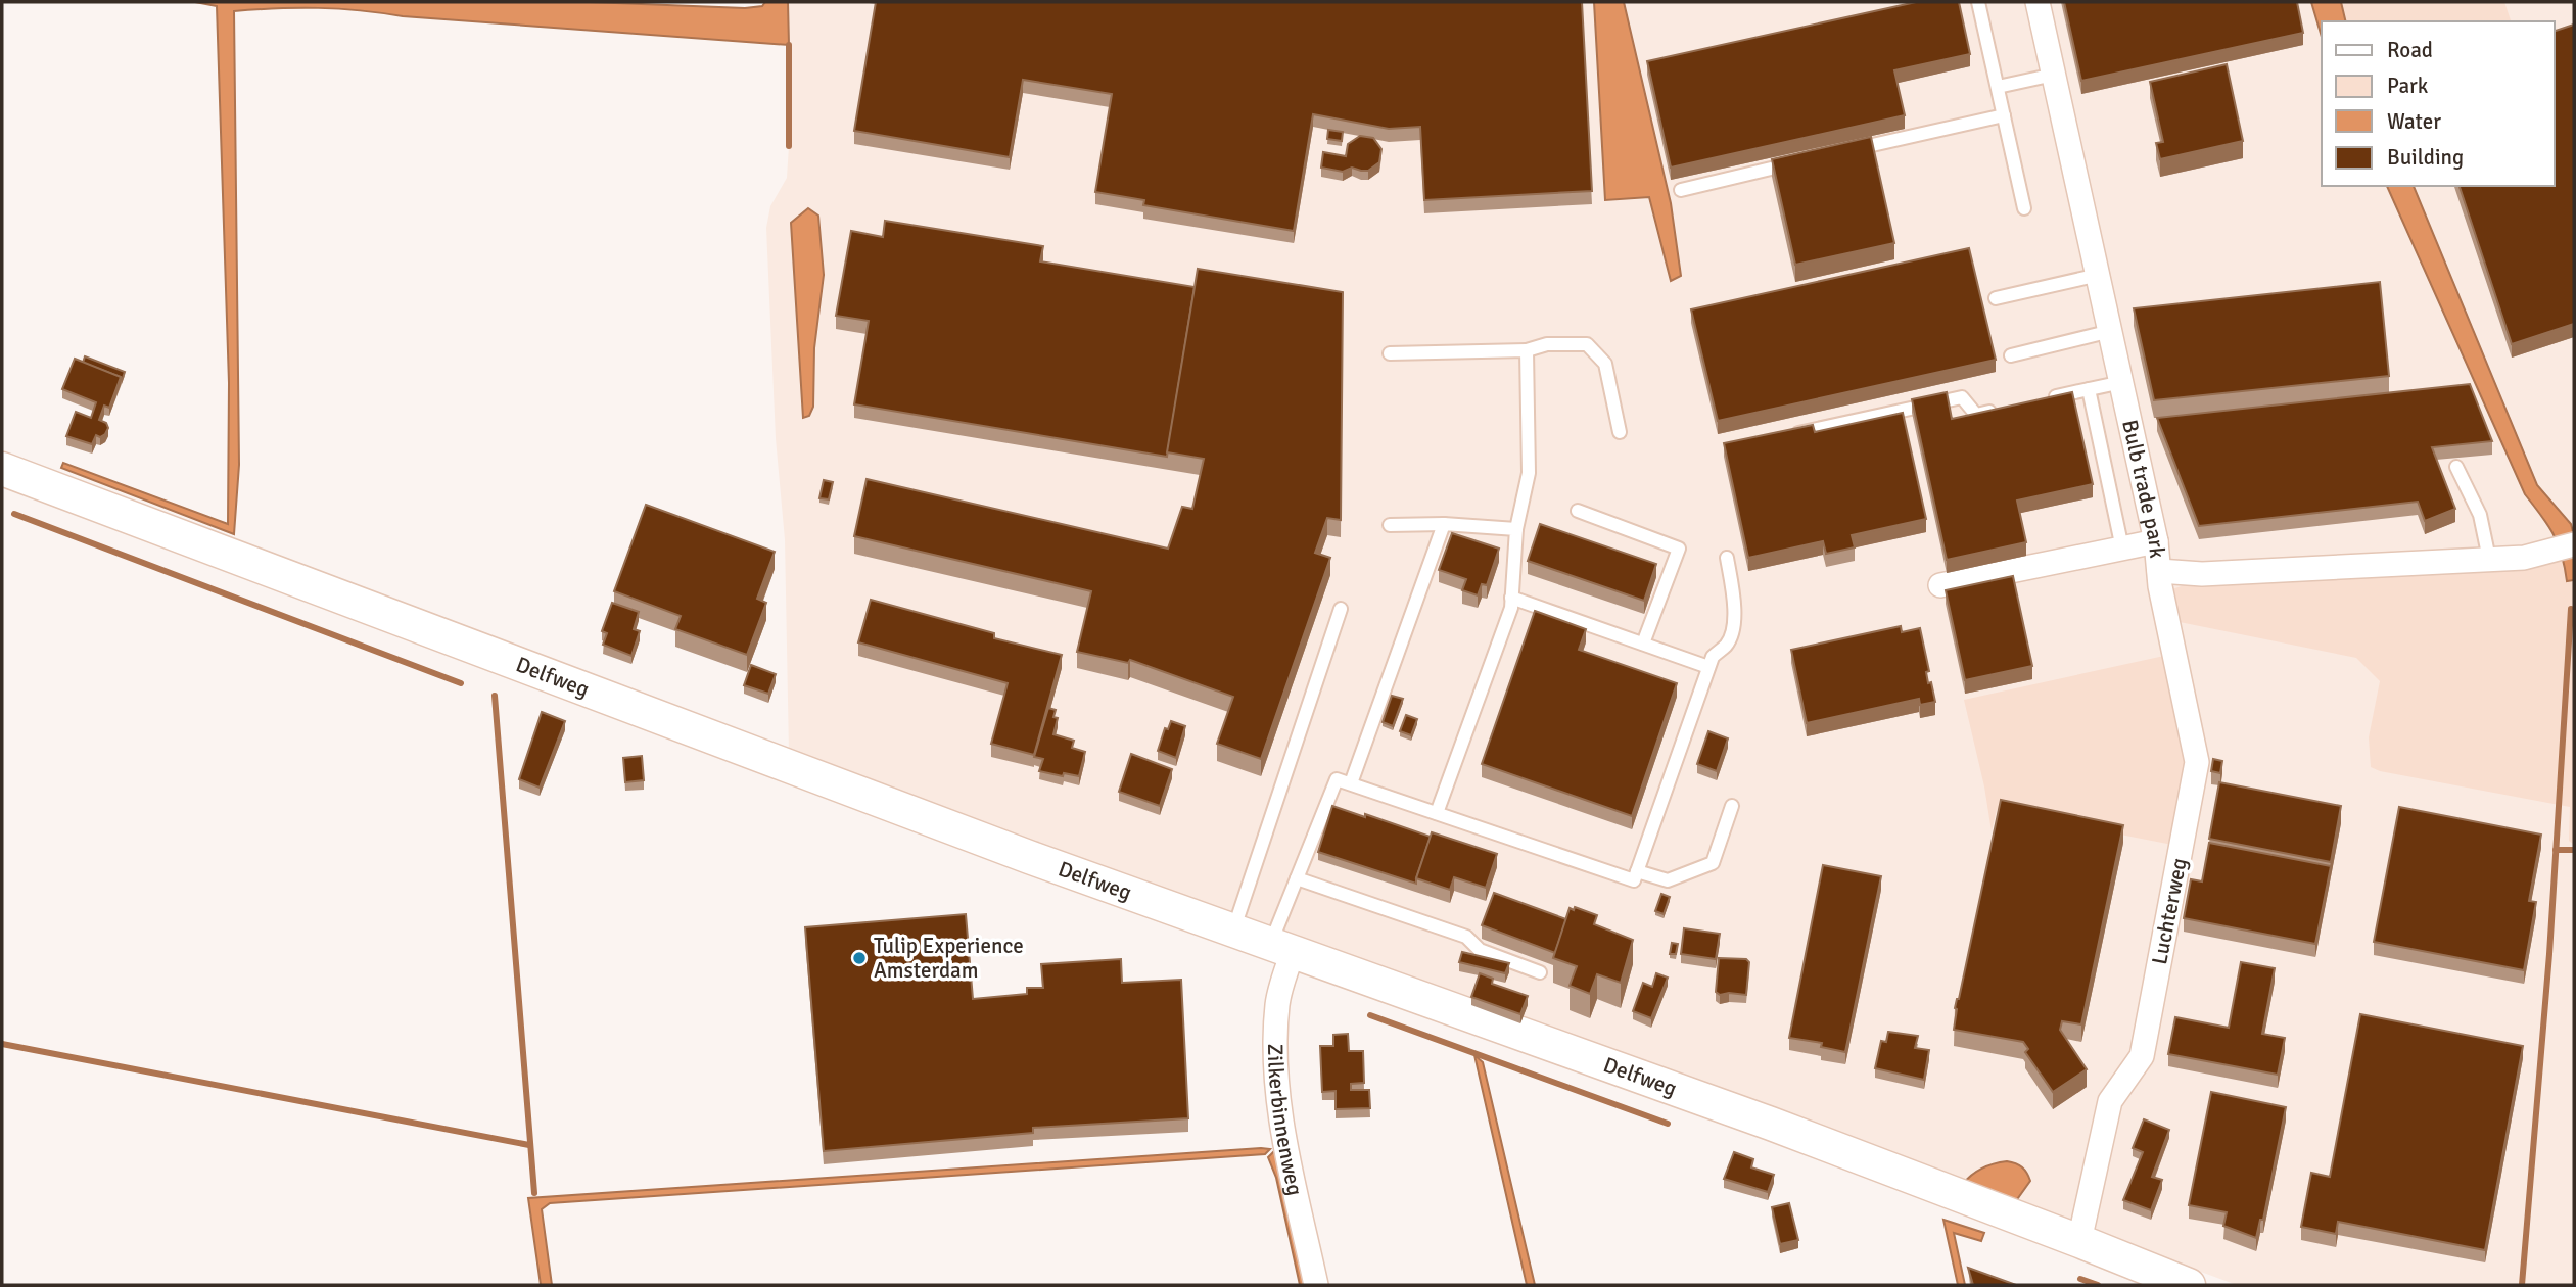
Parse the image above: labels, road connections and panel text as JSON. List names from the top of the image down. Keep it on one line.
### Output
{"streets":{"main road":["Delfweg"],"street":["Bulb trade park","Luchterweg","Zilkerbinnenweg"]},"crossings":[["Bulb trade park","Luchterweg"],["Delfweg","Luchterweg"],["Delfweg","Zilkerbinnenweg"]],"places":["Tulip Experience Amsterdam"],"legend":["Road","Park","Water","Building"]}
